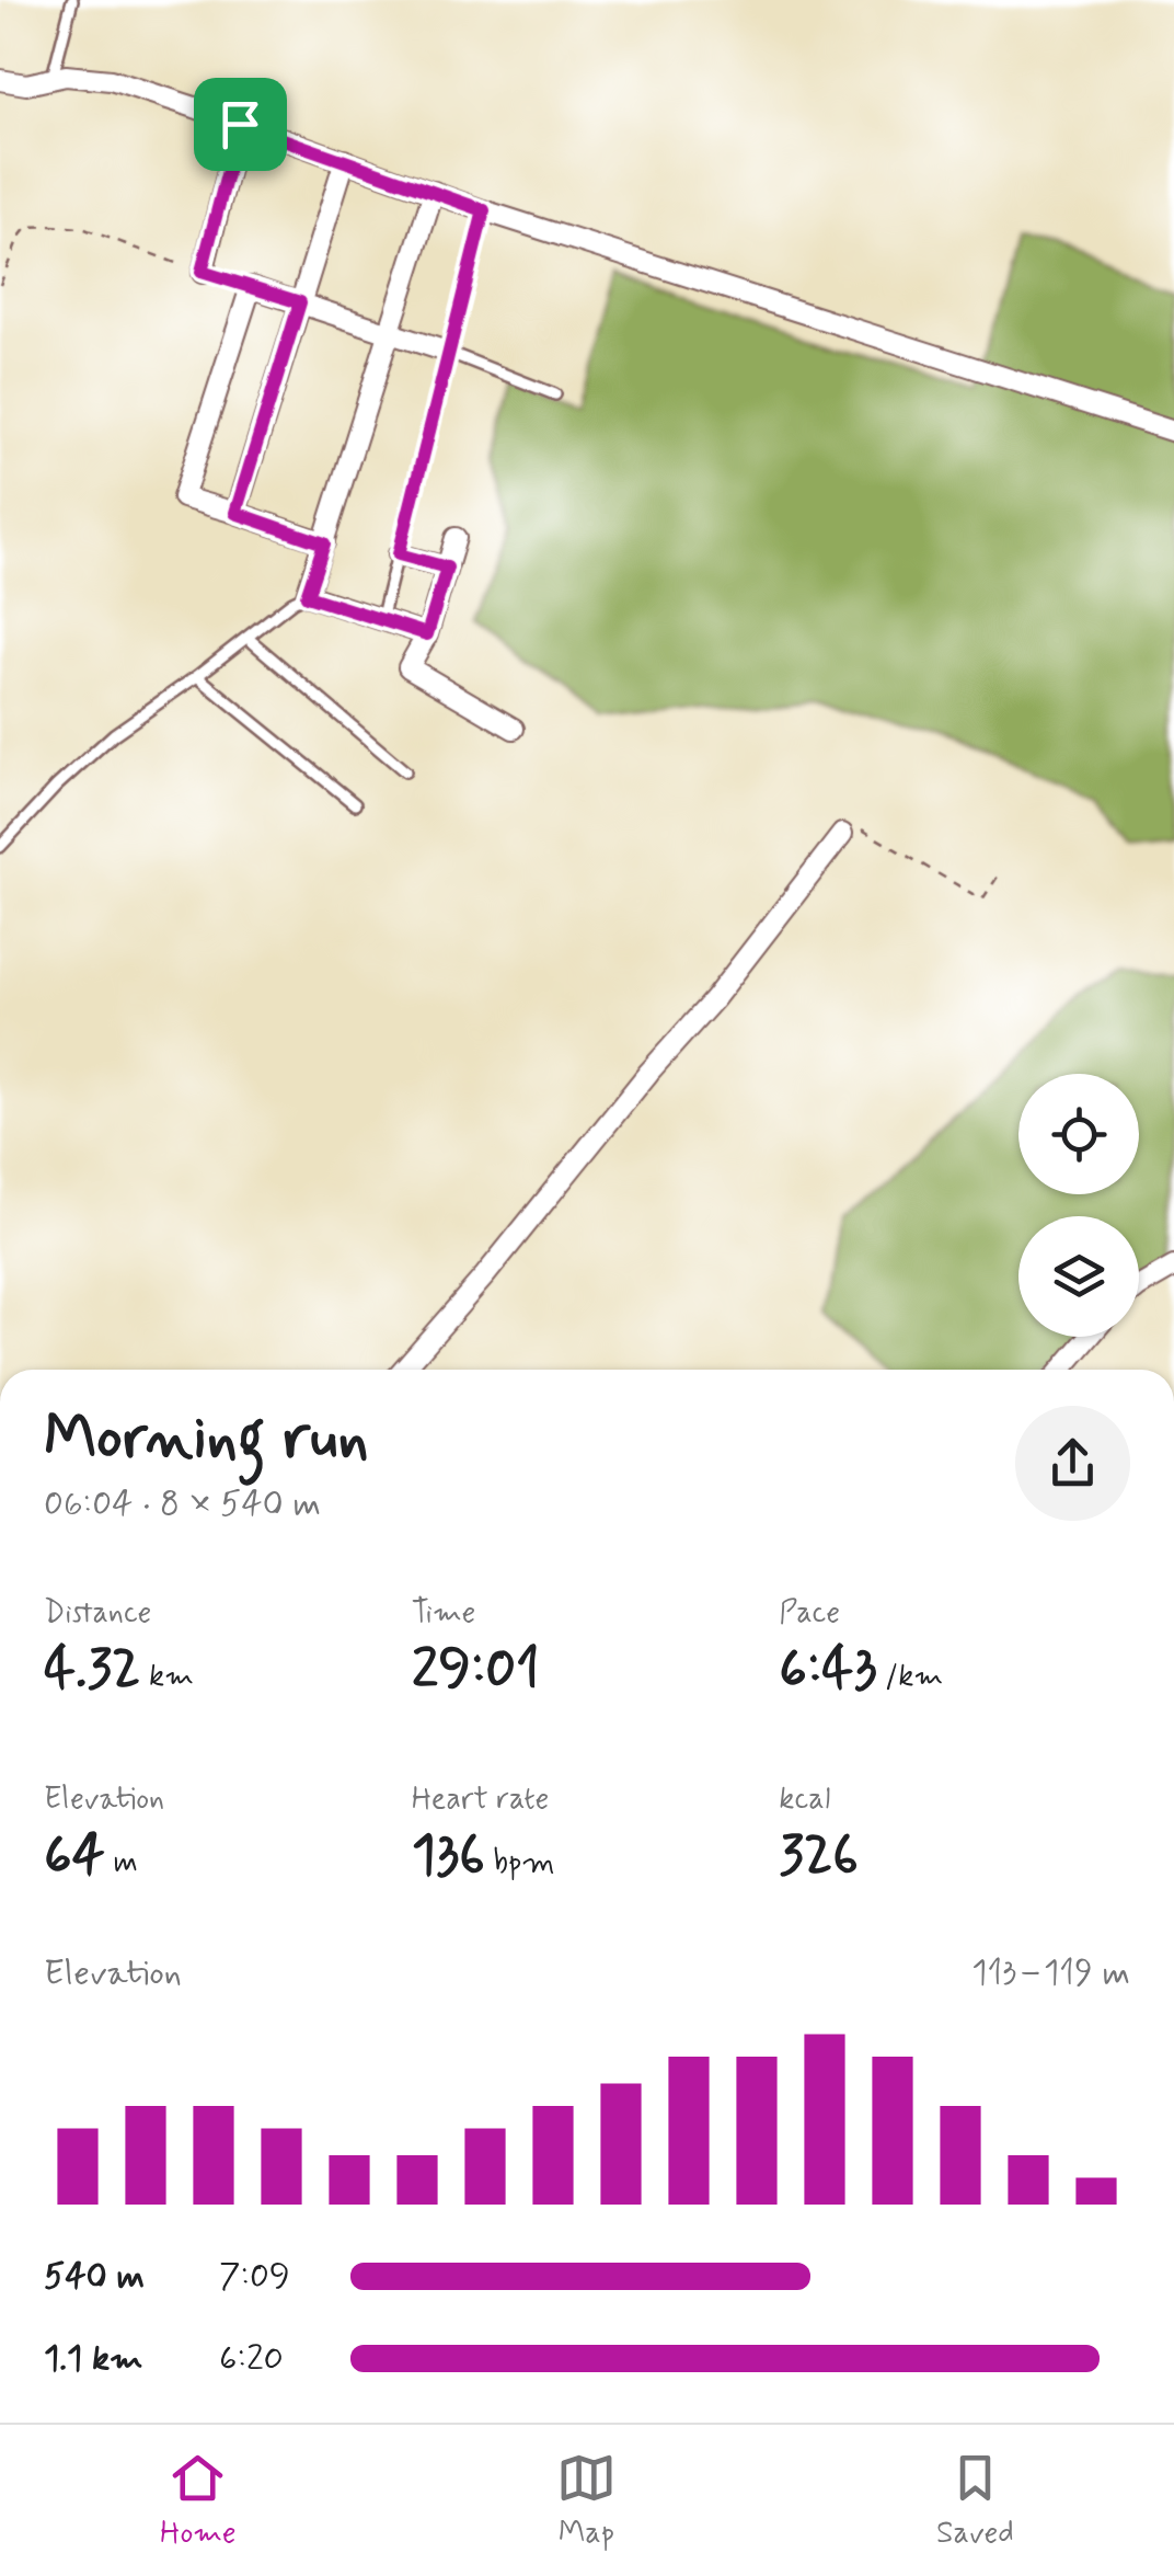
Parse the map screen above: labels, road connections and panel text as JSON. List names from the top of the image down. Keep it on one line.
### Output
{"page":{"heading":["Morning run","06:04 · 8 × 540 m"],"stats":[["Distance","4.32 km"],["Time","29:01"],["Pace","6:43 /km"],["Elevation","64 m"],["Heart rate","136 bpm"],["kcal","326"]],"chart":["Elevation","113–119 m"],"list":[{"name":"540 m","note":"7:09"},{"name":"1.1 km","note":"6:20"}],"tabs":["Home","Map","Saved"]}}
